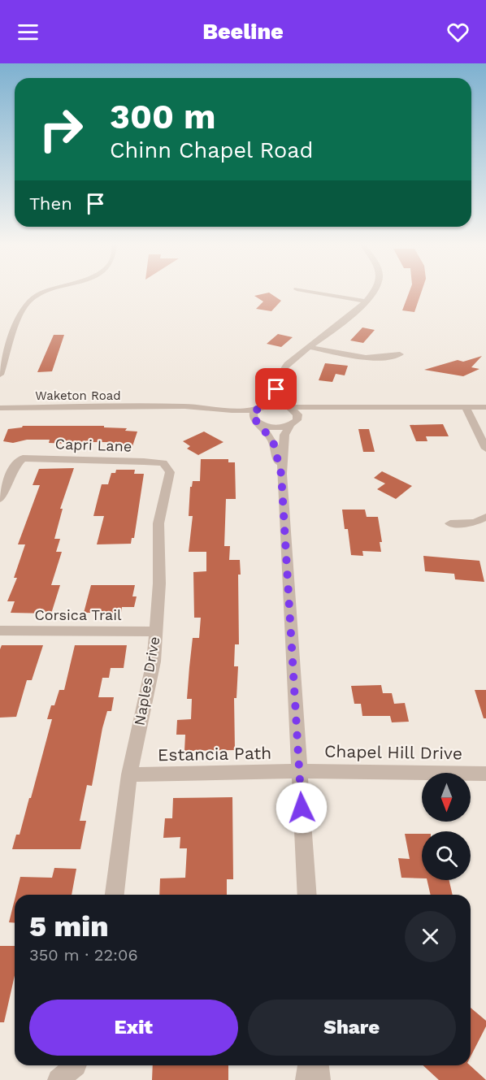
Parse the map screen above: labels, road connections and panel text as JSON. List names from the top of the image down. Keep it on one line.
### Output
{"streets":{"street":["Waketon Road","Capri Lane","Corsica Trail","Naples Drive","Chapel Hill Drive","Estancia Path"]},"crossings":[["Capri Lane","Naples Drive"],["Corsica Trail","Naples Drive"],["Naples Drive","Estancia Path"],["Chapel Hill Drive","Estancia Path"]],"north":"bottom","page":{"header":"Beeline","turn":["300 m","Chinn Chapel Road"],"then":"Then","heading":["5 min","350 m · 22:06"],"buttons":["Exit","Share"]}}
